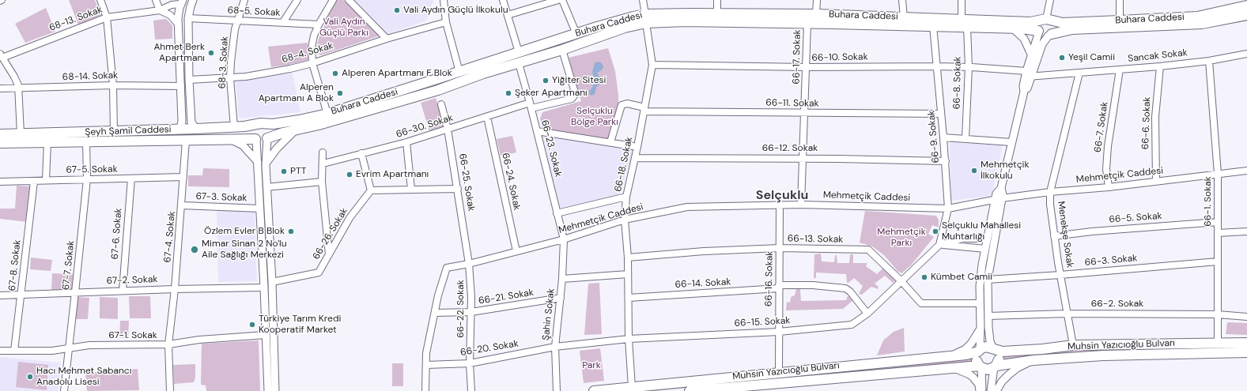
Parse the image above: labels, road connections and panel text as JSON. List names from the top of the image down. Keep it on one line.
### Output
{"streets":{"main road":["Buhara Caddesi","Şeyh Şamil Caddesi","Muhsin Yazıcıoğlu Bulvarı"],"street":["68-5. Sokak","68-13. Sokak","68-4. Sokak","Sancak Sokak","66-17. Sokak","66-10. Sokak","68-3. Sokak","68-14. Sokak","66-8. Sokak","66-11. Sokak","66-6. Sokak","66-30. Sokak","66-7. Sokak","66-9. Sokak","66-23. Sokak","66-12. Sokak","66-18. Sokak","67-5. Sokak","Mehmetçik Caddesi","66-24. Sokak","66-25. Sokak","67-3. Sokak","66-1. Sokak","66-5. Sokak","67-6. Sokak","66-26. Sokak","Menekşe Sokak","67-4. Sokak","66-13. Sokak","66-3. Sokak","67-8. Sokak","67-7. Sokak","66-16. Sokak","67-2. Sokak","66-14. Sokak","66-21. Sokak","66-2. Sokak","66-22. Sokak","Şahin Sokak","66-15. Sokak","67-1. Sokak","66-20. Sokak"]},"crossings":[["68-5. Sokak","68-3. Sokak"],["Buhara Caddesi","66-17. Sokak"],["Buhara Caddesi","66-8. Sokak"],["Buhara Caddesi","66-30. Sokak"],["Buhara Caddesi","Şeyh Şamil Caddesi"],["Buhara Caddesi","66-9. Sokak"],["Buhara Caddesi","66-23. Sokak"],["Buhara Caddesi","66-18. Sokak"],["68-4. Sokak","68-3. Sokak"],["Sancak Sokak","66-10. Sokak"],["Sancak Sokak","66-6. Sokak"],["Sancak Sokak","66-7. Sokak"],["Sancak Sokak","66-1. Sokak"],["Sancak Sokak","Menekşe Sokak"],["66-17. Sokak","66-10. Sokak"],["66-17. Sokak","66-11. Sokak"],["66-17. Sokak","66-12. Sokak"],["66-17. Sokak","Mehmetçik Caddesi"],["66-10. Sokak","66-8. Sokak"],["66-10. Sokak","66-9. Sokak"],["66-10. Sokak","66-18. Sokak"],["68-3. Sokak","Şeyh Şamil Caddesi"],["66-11. Sokak","66-9. Sokak"],["66-11. Sokak","66-18. Sokak"],["66-6. Sokak","Mehmetçik Caddesi"],["66-30. Sokak","66-23. Sokak"],["66-30. Sokak","66-24. Sokak"],["66-30. Sokak","66-25. Sokak"],["66-7. Sokak","Mehmetçik Caddesi"],["Şeyh Şamil Caddesi","67-4. Sokak"],["Şeyh Şamil Caddesi","67-7. Sokak"],["66-9. Sokak","66-12. Sokak"],["66-9. Sokak","Mehmetçik Caddesi"],["66-9. Sokak","66-15. Sokak"],["66-23. Sokak","Mehmetçik Caddesi"],["66-23. Sokak","Şahin Sokak"],["66-12. Sokak","66-18. Sokak"],["66-18. Sokak","Mehmetçik Caddesi"],["66-18. Sokak","66-13. Sokak"],["66-18. Sokak","66-14. Sokak"],["66-18. Sokak","66-15. Sokak"],["66-18. Sokak","Muhsin Yazıcıoğlu Bulvarı"],["67-5. Sokak","67-6. Sokak"],["67-5. Sokak","67-4. Sokak"],["67-5. Sokak","67-8. Sokak"],["67-5. Sokak","67-7. Sokak"],["Mehmetçik Caddesi","66-24. Sokak"],["Mehmetçik Caddesi","66-25. Sokak"],["Mehmetçik Caddesi","66-1. Sokak"],["Mehmetçik Caddesi","Menekşe Sokak"],["Mehmetçik Caddesi","66-16. Sokak"],["Mehmetçik Caddesi","66-21. Sokak"],["Mehmetçik Caddesi","66-22. Sokak"],["Mehmetçik Caddesi","Şahin Sokak"],["Mehmetçik Caddesi","66-20. Sokak"],["66-25. Sokak","66-22. Sokak"],["67-3. Sokak","67-4. Sokak"],["66-1. Sokak","66-5. Sokak"],["66-1. Sokak","66-3. Sokak"],["66-1. Sokak","66-2. Sokak"],["66-1. Sokak","Muhsin Yazıcıoğlu Bulvarı"],["66-5. Sokak","Menekşe Sokak"],["67-6. Sokak","67-2. Sokak"],["Menekşe Sokak","66-3. Sokak"],["Menekşe Sokak","66-2. Sokak"],["Menekşe Sokak","Muhsin Yazıcıoğlu Bulvarı"],["67-4. Sokak","67-2. Sokak"],["67-4. Sokak","67-1. Sokak"],["66-13. Sokak","66-16. Sokak"],["66-13. Sokak","66-15. Sokak"],["67-8. Sokak","67-2. Sokak"],["67-8. Sokak","67-1. Sokak"],["67-7. Sokak","67-2. Sokak"],["67-7. Sokak","67-1. Sokak"],["66-16. Sokak","66-14. Sokak"],["66-16. Sokak","66-15. Sokak"],["66-16. Sokak","Muhsin Yazıcıoğlu Bulvarı"],["66-14. Sokak","66-15. Sokak"],["66-21. Sokak","66-22. Sokak"],["66-21. Sokak","Şahin Sokak"],["66-22. Sokak","66-20. Sokak"],["Şahin Sokak","66-15. Sokak"],["Şahin Sokak","66-20. Sokak"],["66-15. Sokak","66-20. Sokak"]],"districts":["Selçuklu"],"parks":["Vali Aydın Güçlü Parkı","Selçuklu Bölge Parkı","Mehmetçik Parkı","Park"],"places":["Vali Aydın Güçlü İlkokulu","Ahmet Berk Apartmanı","Yeşil Camii","Alperen Apartmanı F Blok","Yiğiter Sitesi","Alperen Apartmanı A Blok","Şeker Apartmanı","Mehmetçik İlkokulu","PTT","Evrim Apartmanı","Özlem Evler B Blok","Selçuklu Mahallesi Muhtarlığı","Mimar Sinan 2 No'lu Aile Sağlığı Merkezi","Kümbet Camii","Türkiye Tarım Kredi Kooperatif Market","Hacı Mehmet Sabancı Anadolu Lisesi"]}
